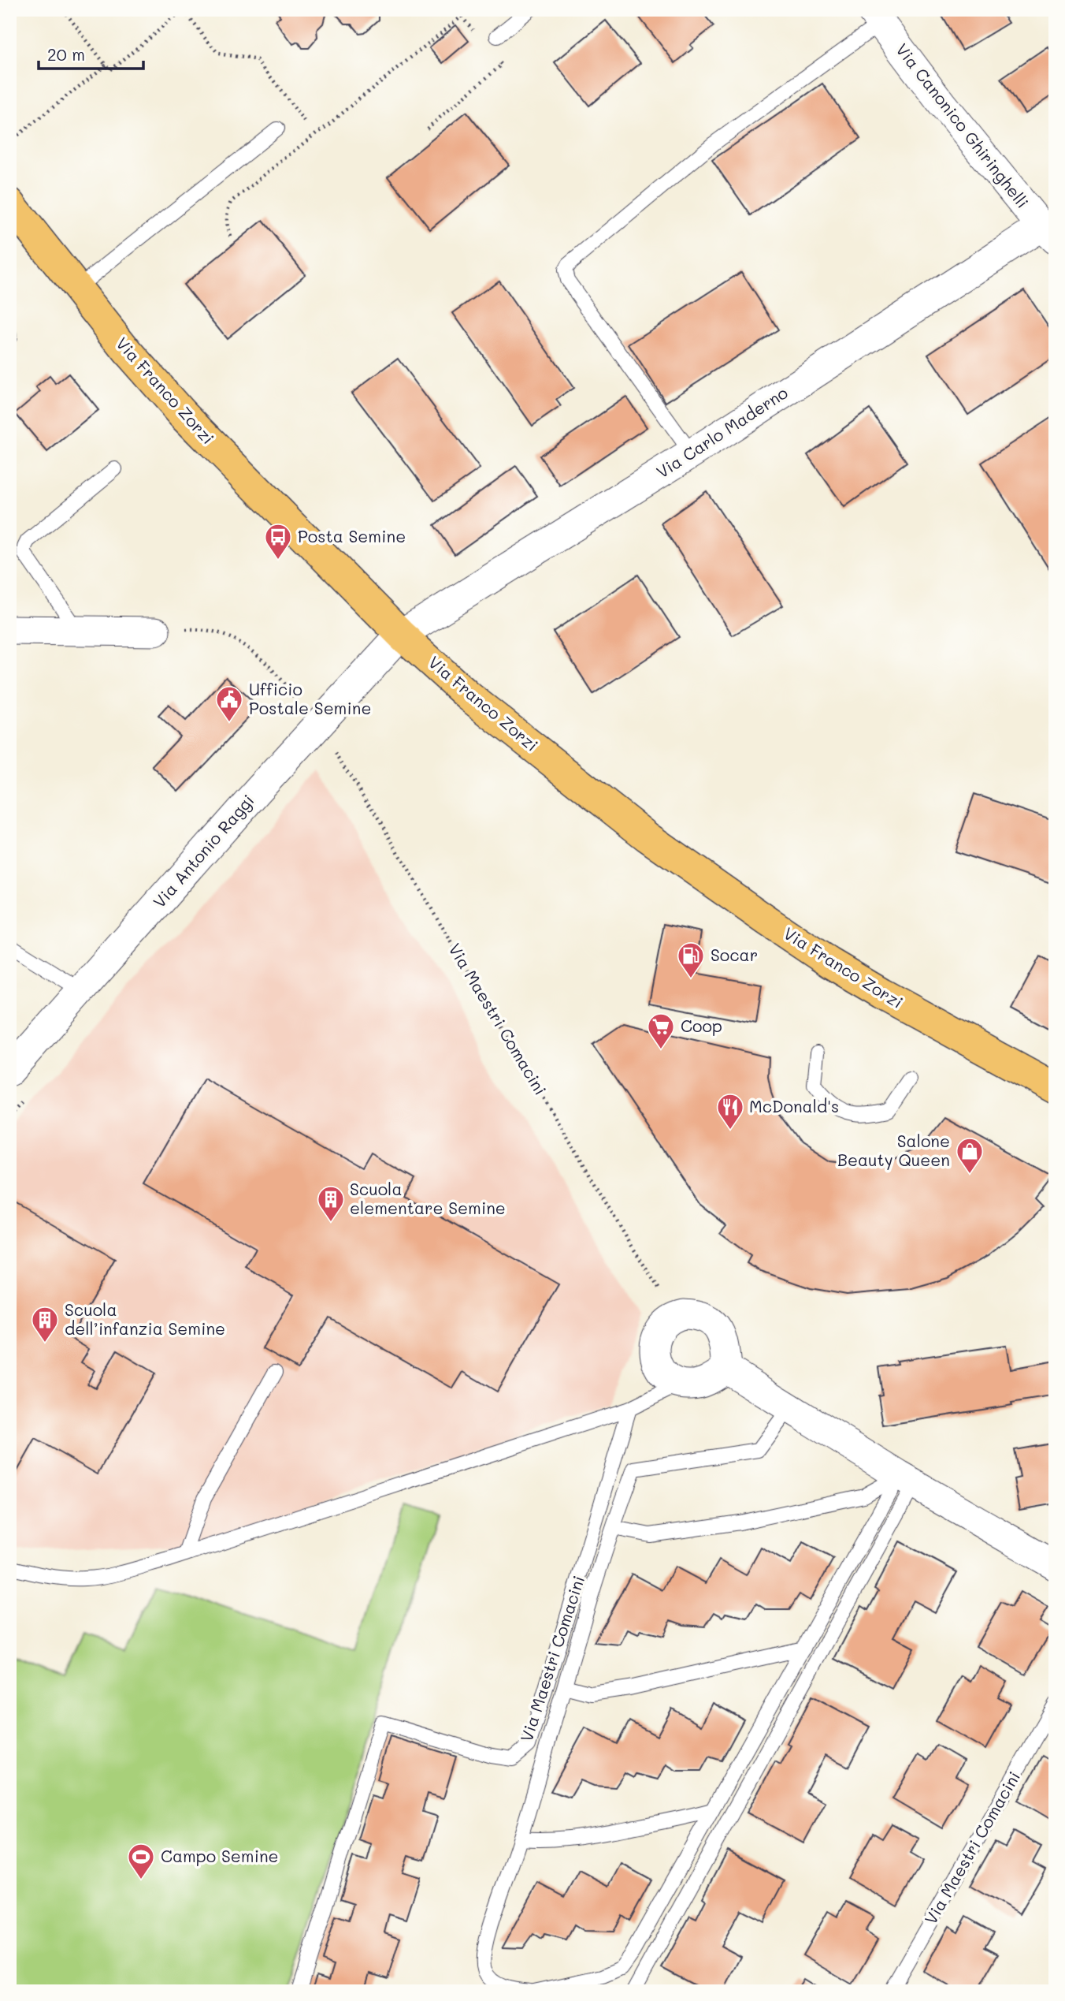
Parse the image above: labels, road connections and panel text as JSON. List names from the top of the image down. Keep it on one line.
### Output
{"streets":{"main road":["Via Franco Zorzi"],"street":["Via Canonico Ghiringhelli","Via Carlo Maderno","Via Antonio Raggi"],"lane":["Via Maestri Comacini"]},"crossings":[["Via Canonico Ghiringhelli","Via Carlo Maderno"],["Via Franco Zorzi","Via Carlo Maderno"],["Via Franco Zorzi","Via Antonio Raggi"],["Via Carlo Maderno","Via Antonio Raggi"],["Via Antonio Raggi","Via Maestri Comacini"]],"places":{"bus stop":["Posta Semine"],"public building":["Ufficio Postale Semine"],"fuel station":["Socar"],"supermarket":["Coop"],"restaurant":["McDonald's"],"shop":["Salone Beauty Queen"],"building":["Scuola elementare Semine","Scuola dell’infanzia Semine"],"sports":["Campo Semine"]},"scale_bar":"20 m"}
